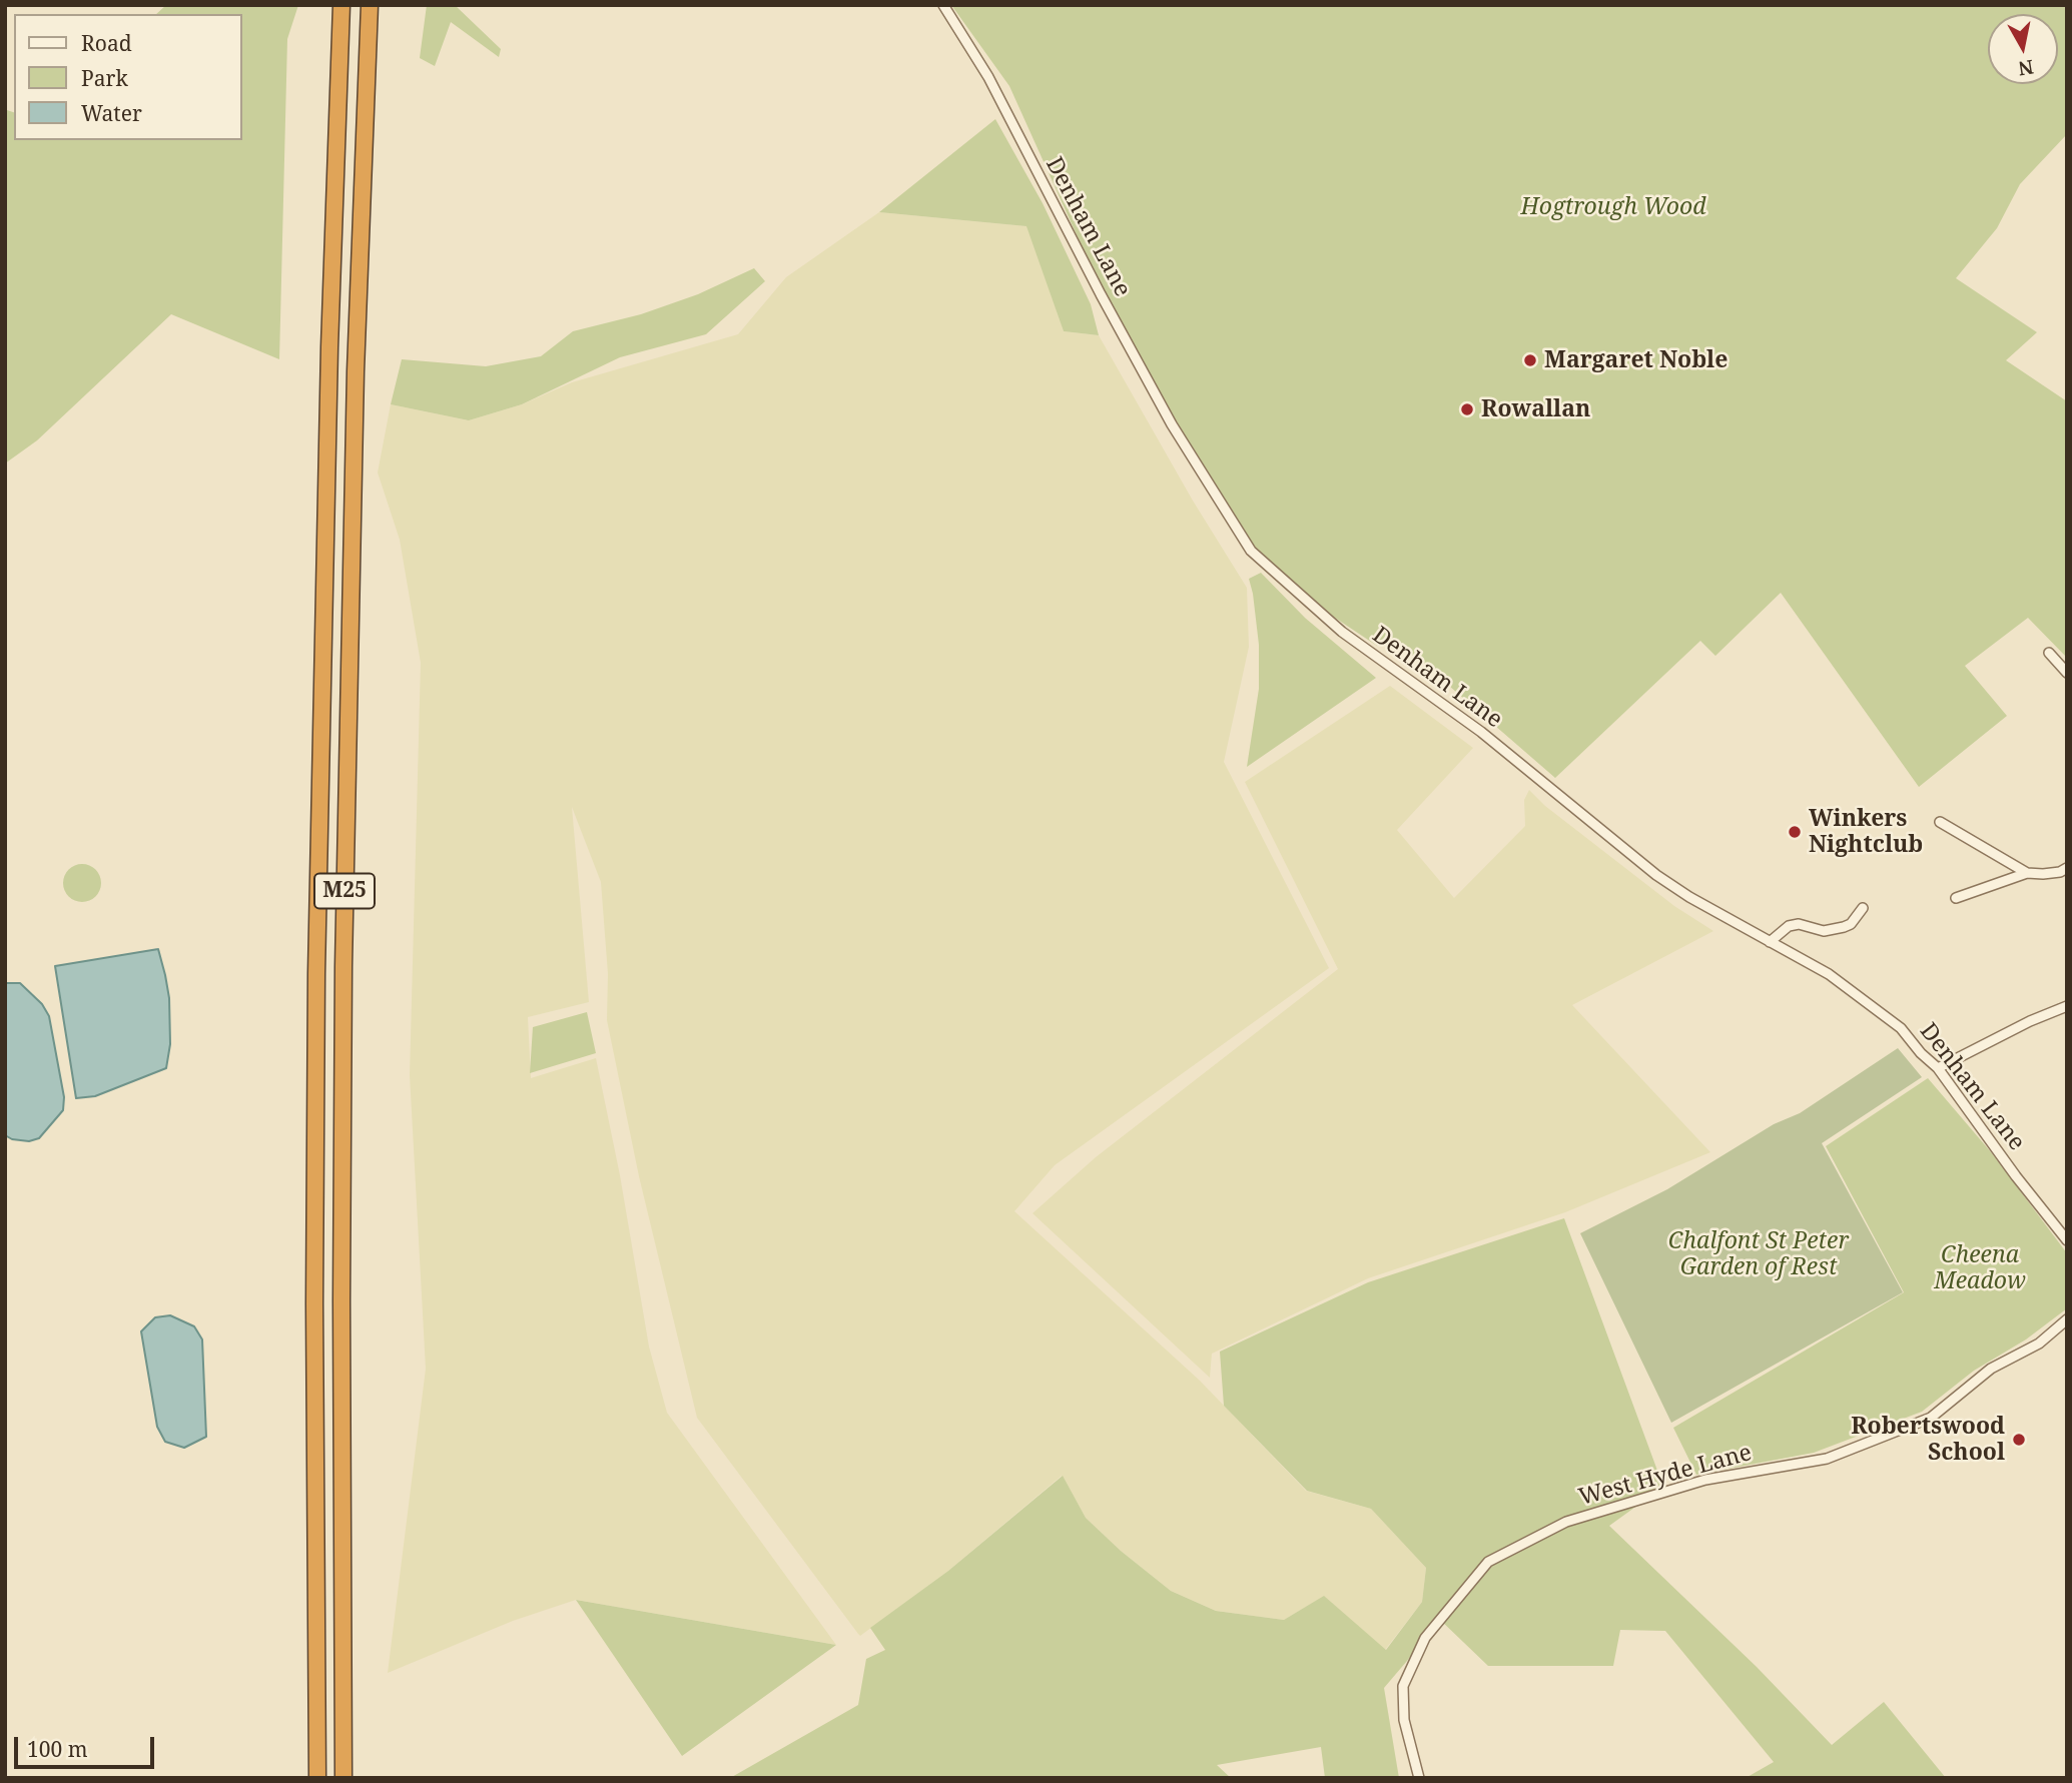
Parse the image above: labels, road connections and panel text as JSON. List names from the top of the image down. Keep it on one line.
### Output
{"streets":{"highway":["M25"],"street":["Denham Lane","West Hyde Lane"]},"parks":["Hogtrough Wood","Chalfont St Peter Garden of Rest","Cheena Meadow"],"places":["Margaret Noble","Rowallan","Winkers Nightclub","Robertswood School"],"legend":["Road","Park","Water"],"scale_bar":"100 m","north":"bottom"}
